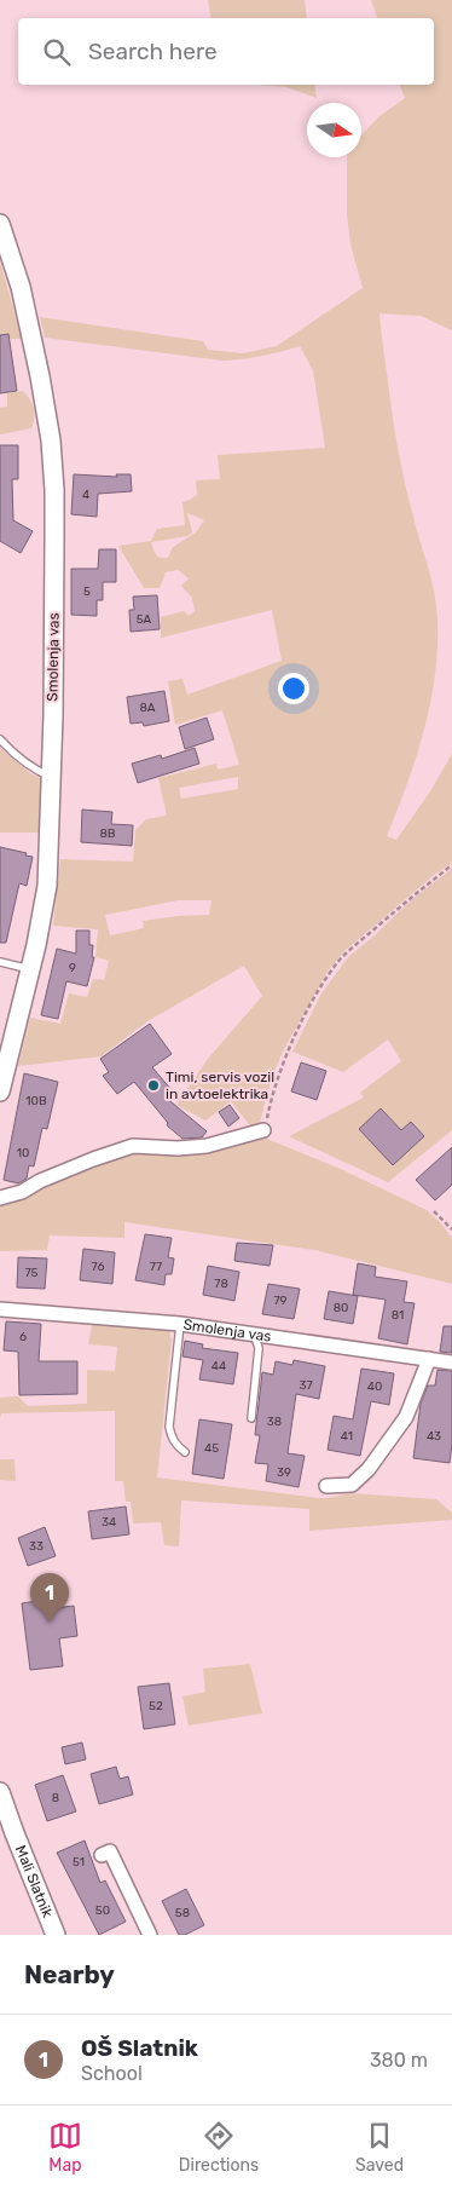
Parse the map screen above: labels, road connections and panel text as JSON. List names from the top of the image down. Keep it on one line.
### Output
{"streets":{"main road":["Smolenja vas","Mali Slatnik"]},"places":["Timi, servis vozil in avtoelektrika"],"house_numbers":["4","5","5A","8A","8B","9","10B","10","76","77","75","78","79","80","81","6","44","37","40","38","41","43","45","39","34","33","52","8","51","50","58"],"north":"right","page":{"search":"Search here","pins":"1","heading":"Nearby","list":[{"mark":"1","name":"OŠ Slatnik","note":"School","value":"380 m"}],"nav":["Map","Directions","Saved"]}}
